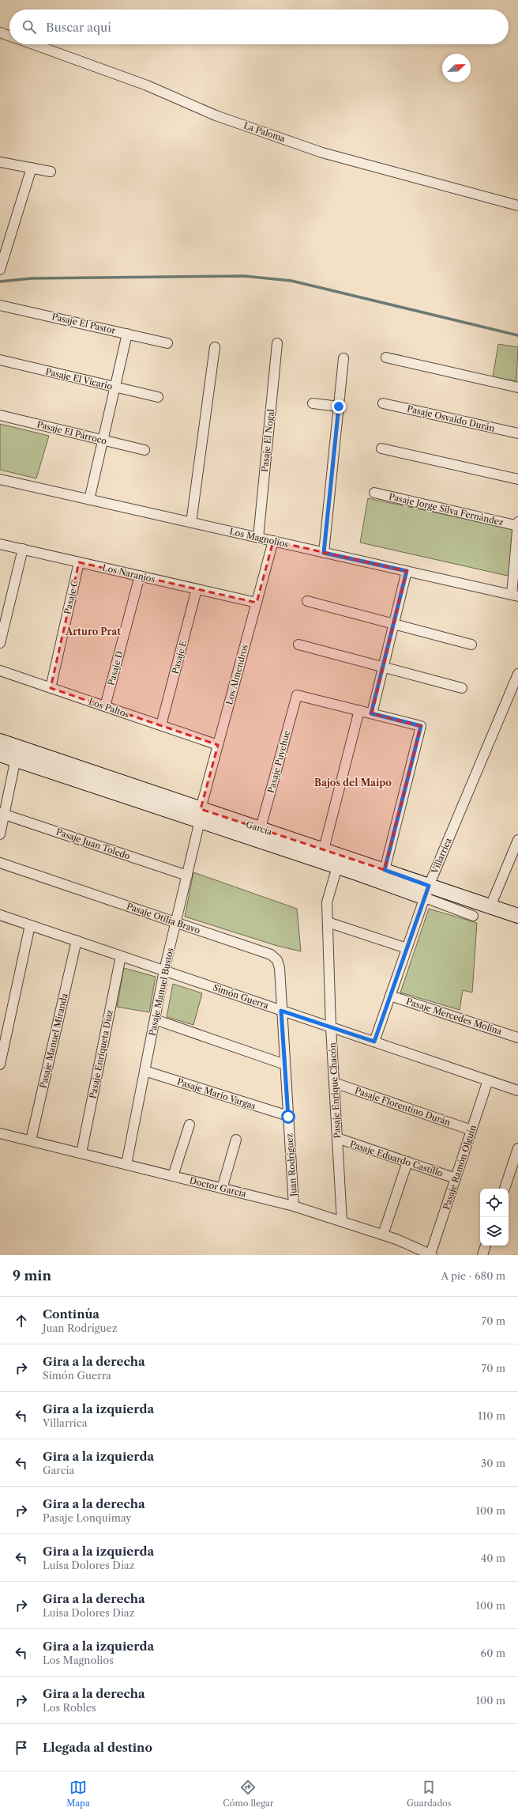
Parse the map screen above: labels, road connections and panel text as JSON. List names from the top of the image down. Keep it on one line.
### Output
{"streets":{"street":["La Paloma","Pasaje El Pastor","Pasaje El Vicario","Pasaje Osvaldo Durán","Pasaje El Párroco","Pasaje El Nogal","Pasaje Jorge Silva Fernández","Los Magnolios","Los Naranjos","Pasaje C","Pasaje E","Pasaje D","Los Almendros","Los Paltos","Pasaje Puyehue","García","Pasaje Juan Toledo","Villarrica","Pasaje Otilia Bravo","Pasaje Manuel Bustos","Simón Guerra","Pasaje Mercedes Molina","Pasaje Manuel Miranda","Pasaje Enriqueta Díaz","Pasaje Enrique Chacón","Pasaje Mario Vargas","Pasaje Florentino Durán","Pasaje Eduardo Castillo","Juan Rodríguez","Pasaje Ramón Olguín","Doctor García"]},"crossings":[["Pasaje El Nogal","Los Magnolios"],["Los Magnolios","Los Almendros"],["Los Naranjos","Pasaje C"],["Los Naranjos","Pasaje E"],["Los Naranjos","Pasaje D"],["Los Naranjos","Los Almendros"],["Pasaje C","Los Paltos"],["Pasaje E","Los Paltos"],["Pasaje D","Los Paltos"],["Los Almendros","Los Paltos"],["Los Almendros","García"],["Los Almendros","Pasaje Manuel Bustos"],["Pasaje Puyehue","García"],["García","Villarrica"],["García","Pasaje Manuel Bustos"],["García","Pasaje Enrique Chacón"],["Pasaje Juan Toledo","Pasaje Manuel Bustos"],["Villarrica","Simón Guerra"],["Villarrica","Pasaje Mercedes Molina"],["Pasaje Otilia Bravo","Pasaje Manuel Bustos"],["Pasaje Otilia Bravo","Simón Guerra"],["Pasaje Otilia Bravo","Juan Rodríguez"],["Pasaje Manuel Bustos","Simón Guerra"],["Pasaje Manuel Bustos","Pasaje Mario Vargas"],["Pasaje Manuel Bustos","Doctor García"],["Simón Guerra","Pasaje Manuel Miranda"],["Simón Guerra","Pasaje Enriqueta Díaz"],["Simón Guerra","Pasaje Enrique Chacón"],["Simón Guerra","Juan Rodríguez"],["Simón Guerra","Pasaje Ramón Olguín"],["Pasaje Manuel Miranda","Doctor García"],["Pasaje Enriqueta Díaz","Doctor García"],["Pasaje Enrique Chacón","Pasaje Florentino Durán"],["Pasaje Enrique Chacón","Pasaje Eduardo Castillo"],["Pasaje Enrique Chacón","Doctor García"],["Pasaje Mario Vargas","Juan Rodríguez"],["Pasaje Florentino Durán","Pasaje Ramón Olguín"],["Pasaje Eduardo Castillo","Pasaje Ramón Olguín"],["Juan Rodríguez","Doctor García"],["Pasaje Ramón Olguín","Doctor García"]],"districts":["Arturo Prat","Bajos del Maipo"],"north":"top right","page":{"search":"Buscar aquí","heading":["9 min","A pie · 680 m"],"list":[["Continúa","Juan Rodríguez","70 m"],["Gira a la derecha","Simón Guerra","70 m"],["Gira a la izquierda","Villarrica","110 m"],["Gira a la izquierda","García","30 m"],["Gira a la derecha","Pasaje Lonquimay","100 m"],["Gira a la izquierda","Luisa Dolores Díaz","40 m"],["Gira a la derecha","Luisa Dolores Díaz","100 m"],["Gira a la izquierda","Los Magnolios","60 m"],["Gira a la derecha","Los Robles","100 m"],"Llegada al destino"],"nav":["Mapa","Cómo llegar","Guardados"]}}
